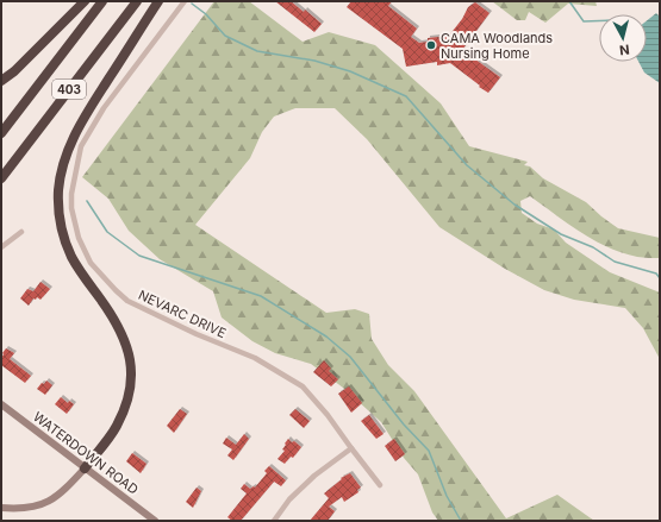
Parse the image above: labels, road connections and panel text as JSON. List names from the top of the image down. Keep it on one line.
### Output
{"streets":{"highway":["403"],"main road":["WATERDOWN ROAD"],"street":["NEVARC DRIVE"]},"places":["CAMA Woodlands Nursing Home"],"north":"bottom"}
